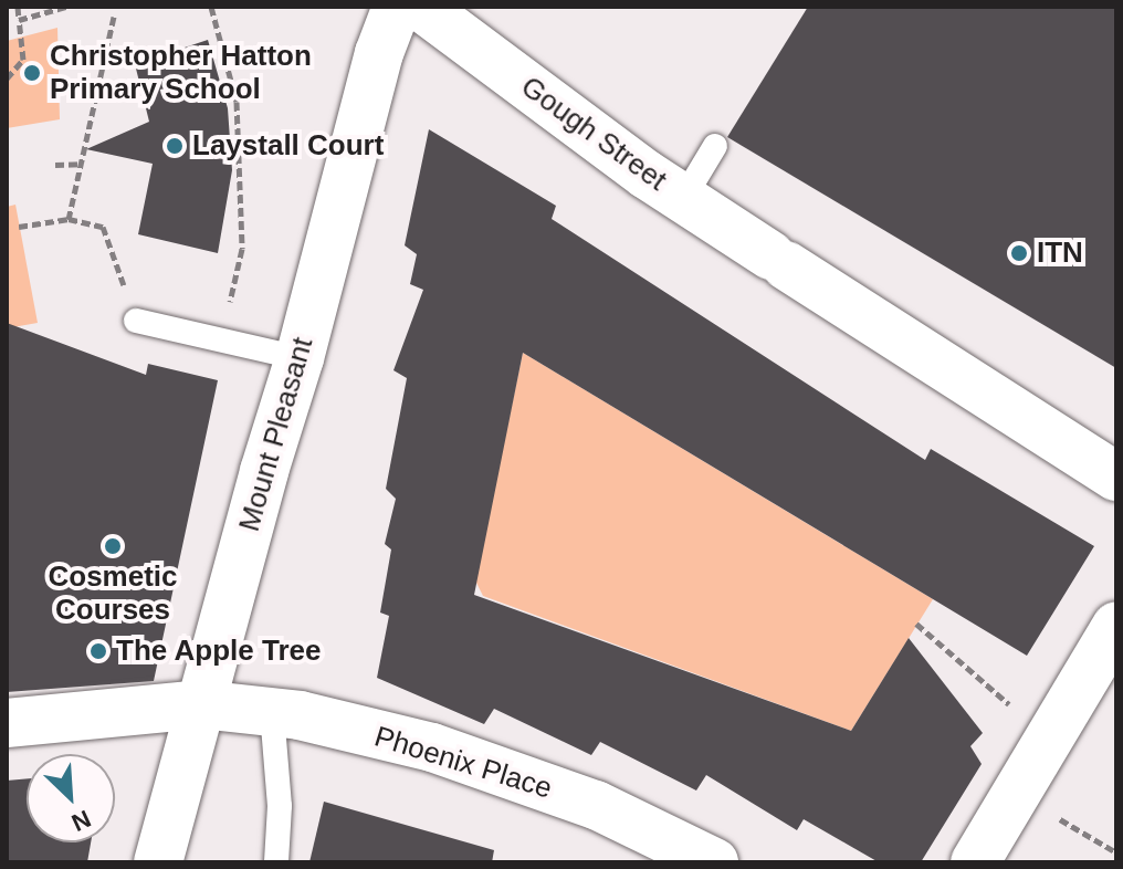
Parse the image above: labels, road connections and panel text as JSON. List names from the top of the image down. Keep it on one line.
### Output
{"streets":{"street":["Gough Street","Mount Pleasant","Phoenix Place"]},"crossings":[["Mount Pleasant","Phoenix Place"]],"places":["Christopher Hatton Primary School","Laystall Court","ITN","Cosmetic Courses","The Apple Tree"],"north":"bottom right"}
